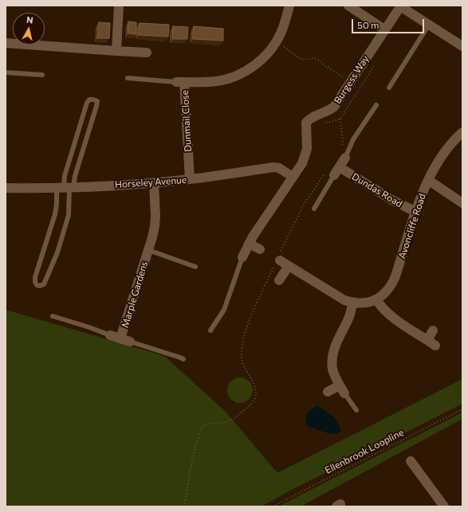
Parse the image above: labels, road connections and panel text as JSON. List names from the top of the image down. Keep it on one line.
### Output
{"streets":{"street":["Burgess Way","Dunmail Close","Horseley Avenue","Dundas Road","Avoncliffe Road","Marple Gardens"],"path":["Ellenbrook Loopline"]},"crossings":[["Burgess Way","Horseley Avenue"],["Dunmail Close","Horseley Avenue"],["Horseley Avenue","Marple Gardens"],["Dundas Road","Avoncliffe Road"]],"scale_bar":"50 m","north":"top"}
